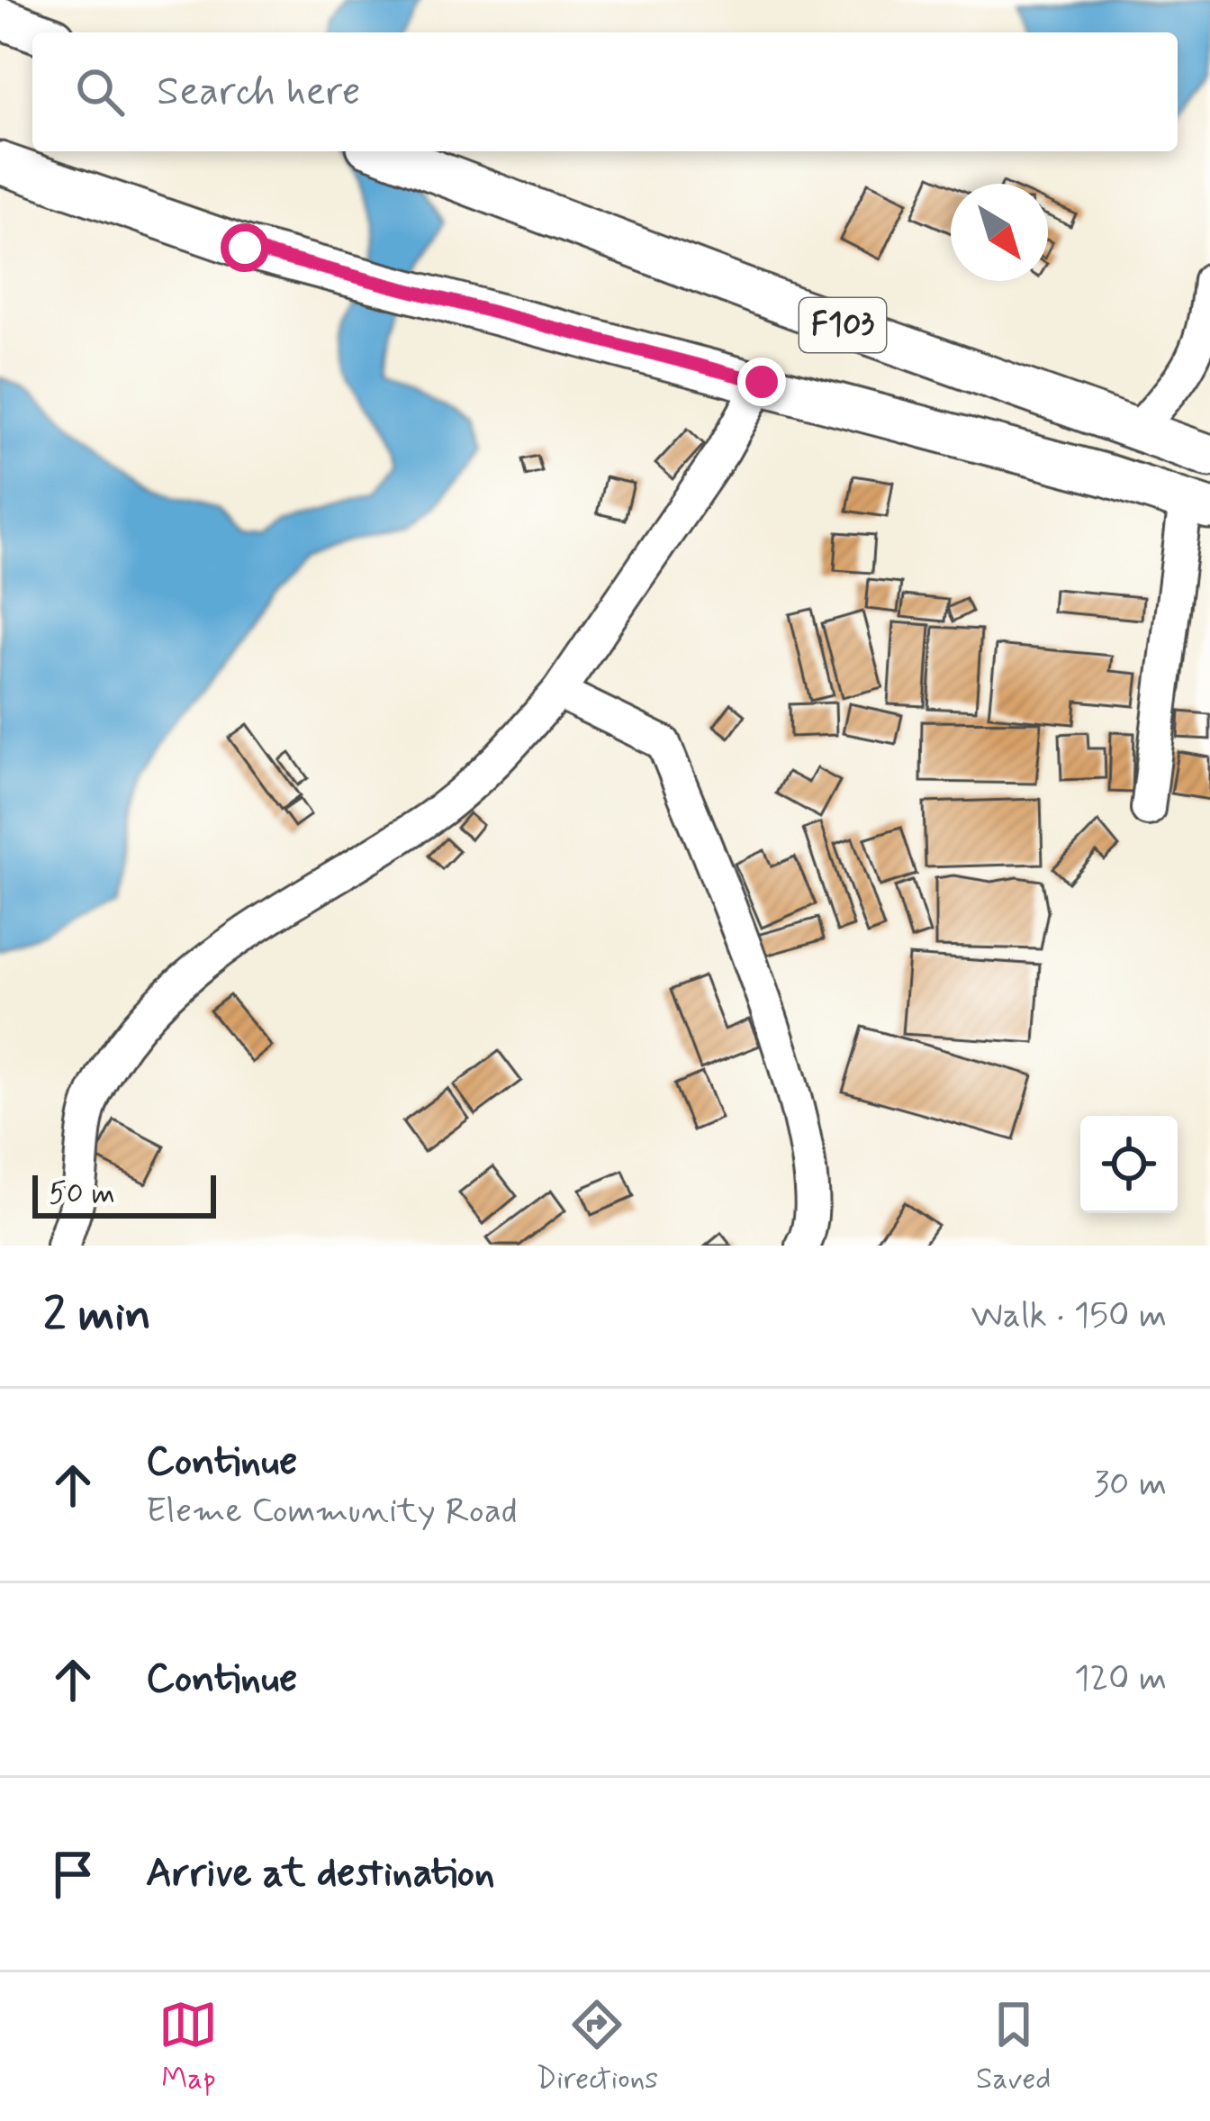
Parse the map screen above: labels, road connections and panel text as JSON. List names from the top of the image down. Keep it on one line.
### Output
{"streets":{"main road":["F103"]},"scale_bar":"50 m","north":"bottom right","page":{"search":"Search here","scale":"50 m","heading":["2 min","Walk · 150 m"],"list":[["Continue","Eleme Community Road","30 m"],["Continue","120 m"],"Arrive at destination"],"nav":["Map","Directions","Saved"]}}
